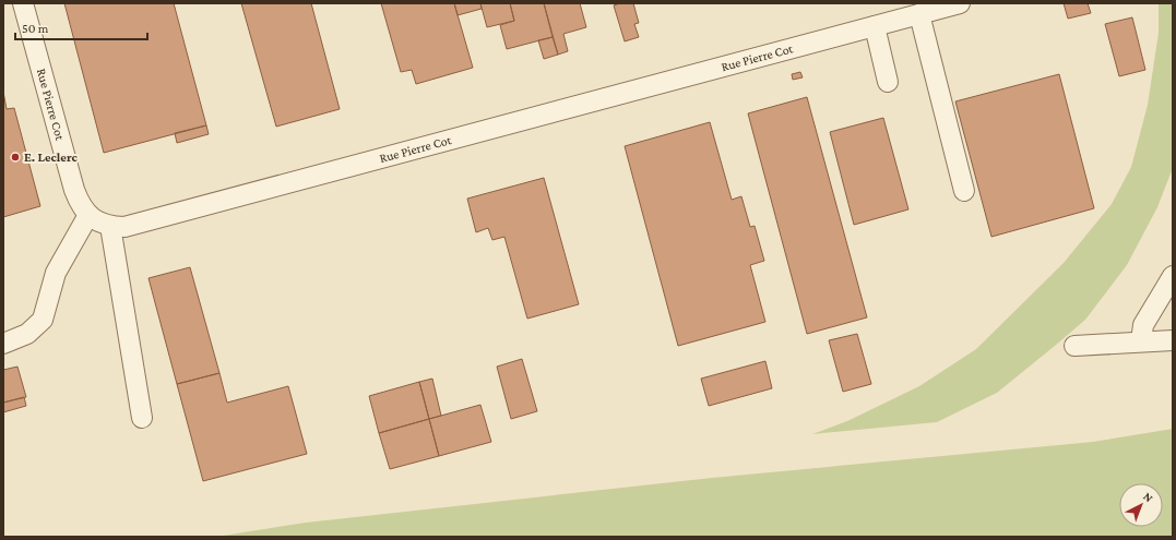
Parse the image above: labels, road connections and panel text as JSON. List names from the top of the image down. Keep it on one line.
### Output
{"streets":{"street":["Rue Pierre Cot"]},"places":["E. Leclerc"],"scale_bar":"50 m","north":"top right"}
